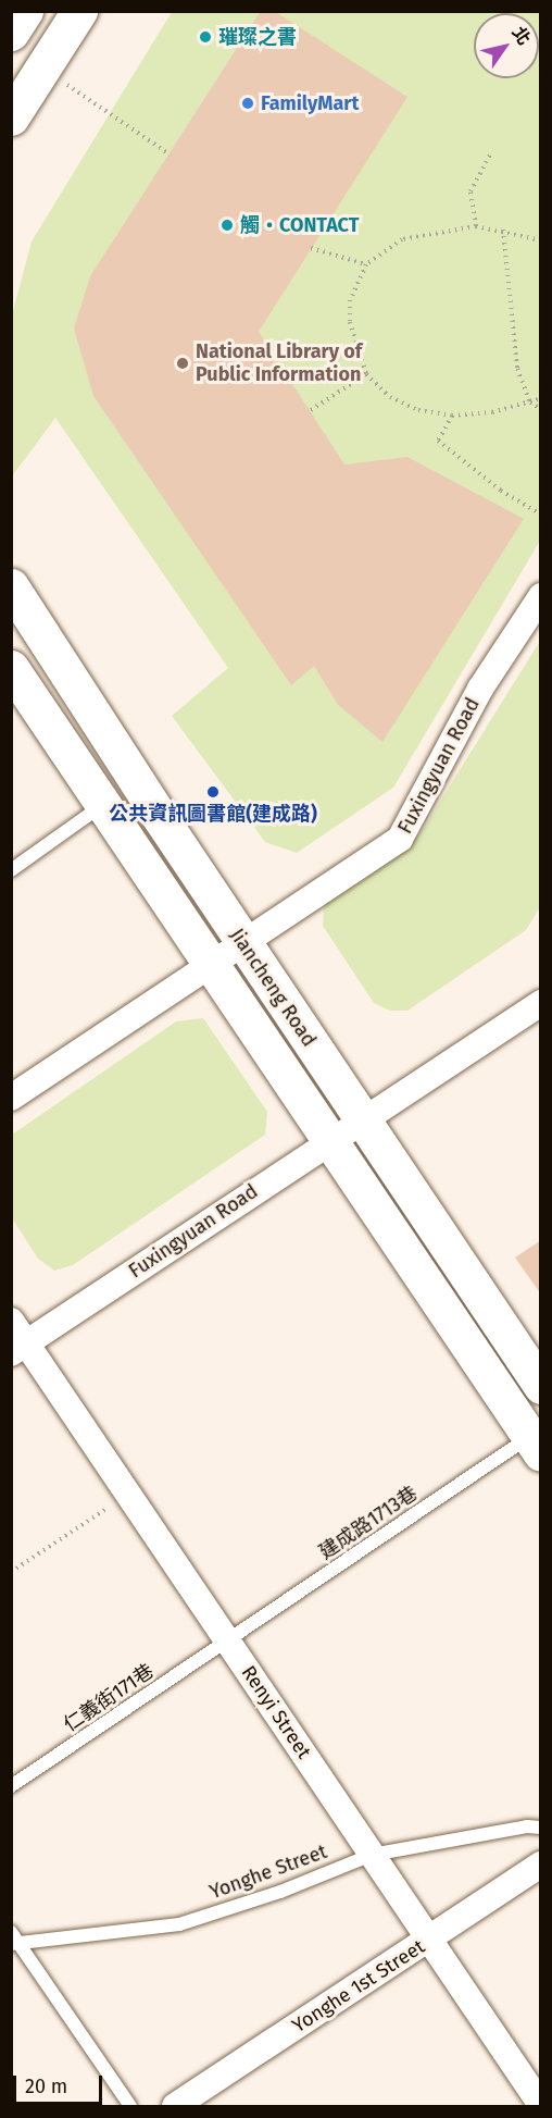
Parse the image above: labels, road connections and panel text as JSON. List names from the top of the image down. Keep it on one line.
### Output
{"streets":{"street":["Fuxingyuan Road","Jiancheng Road","Renyi Street","Yonghe 1st Street"],"lane":["建成路1713巷","仁義街171巷","Yonghe Street"]},"crossings":[["Fuxingyuan Road","Jiancheng Road"],["Fuxingyuan Road","Renyi Street"],["Jiancheng Road","建成路1713巷"],["建成路1713巷","仁義街171巷"],["建成路1713巷","Renyi Street"],["仁義街171巷","Renyi Street"],["Renyi Street","Yonghe Street"],["Renyi Street","Yonghe 1st Street"]],"places":["璀璨之書","FamilyMart","觸‧CONTACT","National Library of Public Information","公共資訊圖書館(建成路)"],"scale_bar":"20 m","north":"top right"}
